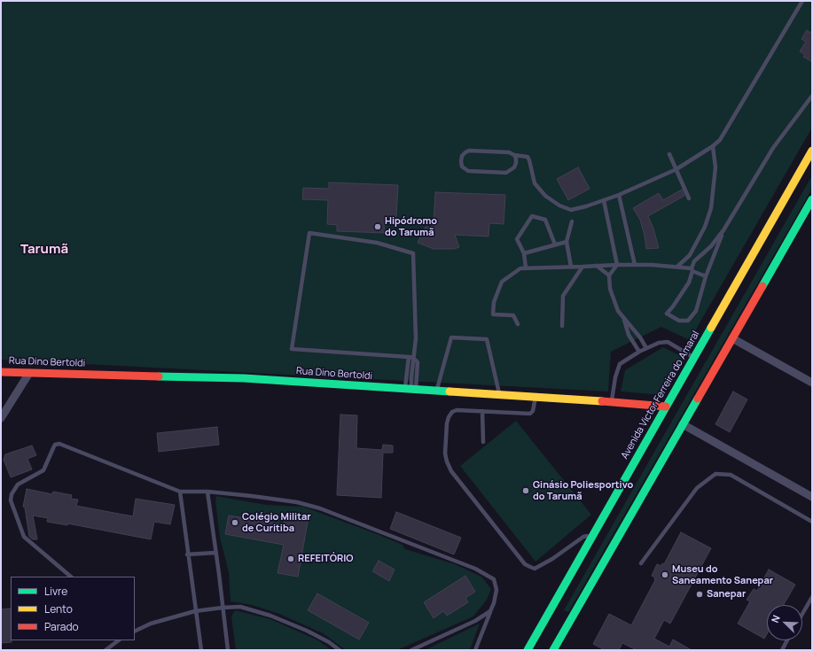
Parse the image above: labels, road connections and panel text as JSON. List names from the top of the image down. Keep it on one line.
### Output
{"streets":{"main road":["Rua Dino Bertoldi","Avenida Victor Ferreira do Amaral"]},"crossings":[["Rua Dino Bertoldi","Avenida Victor Ferreira do Amaral"]],"districts":["Tarumã"],"places":["Hipódromo do Tarumã","Ginásio Poliesportivo do Tarumã","Colégio Militar de Curitiba","REFEITÓRIO","Museu do Saneamento Sanepar","Sanepar"],"legend":["Livre","Lento","Parado"],"north":"top left"}
